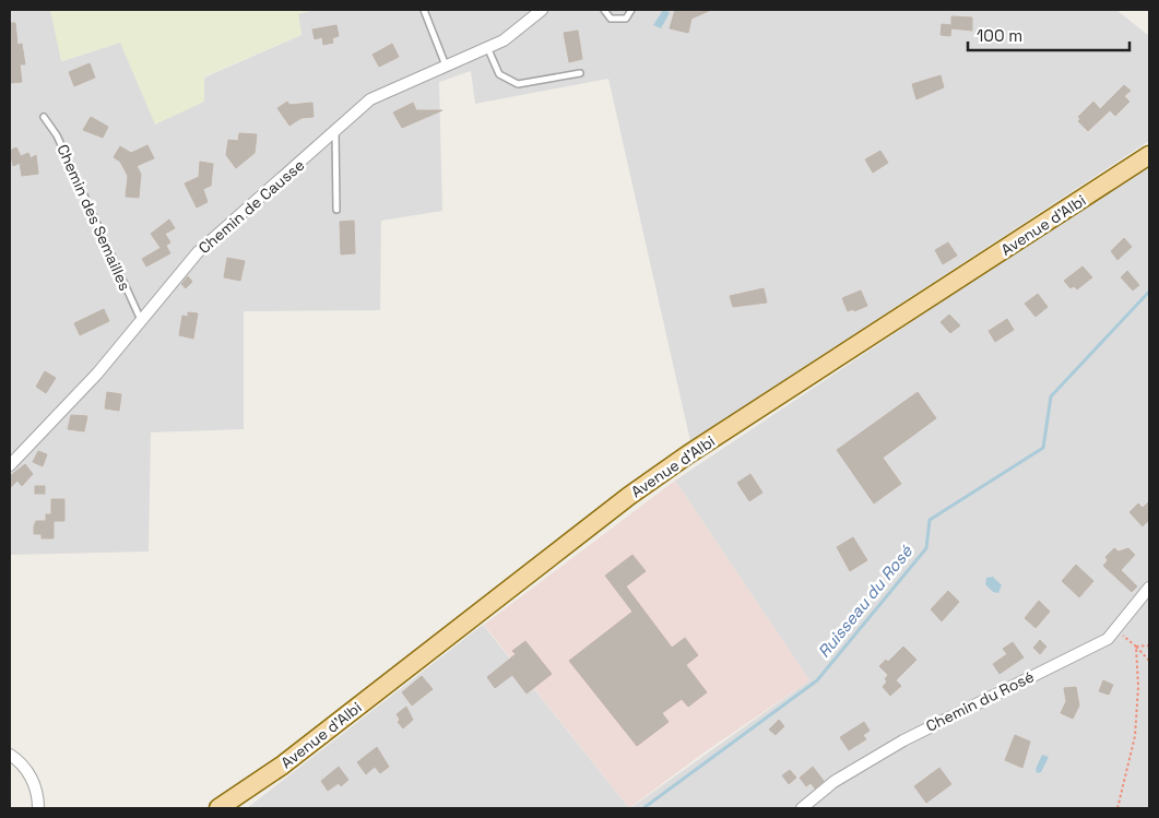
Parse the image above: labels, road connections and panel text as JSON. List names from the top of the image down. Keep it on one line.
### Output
{"streets":{"main road":["Avenue d'Albi"],"street":["Chemin de Causse","Chemin du Rosé"],"lane":["Chemin des Semailles"]},"crossings":[["Chemin de Causse","Chemin des Semailles"]],"water":["Ruisseau du Rosé"],"scale_bar":"100 m"}
